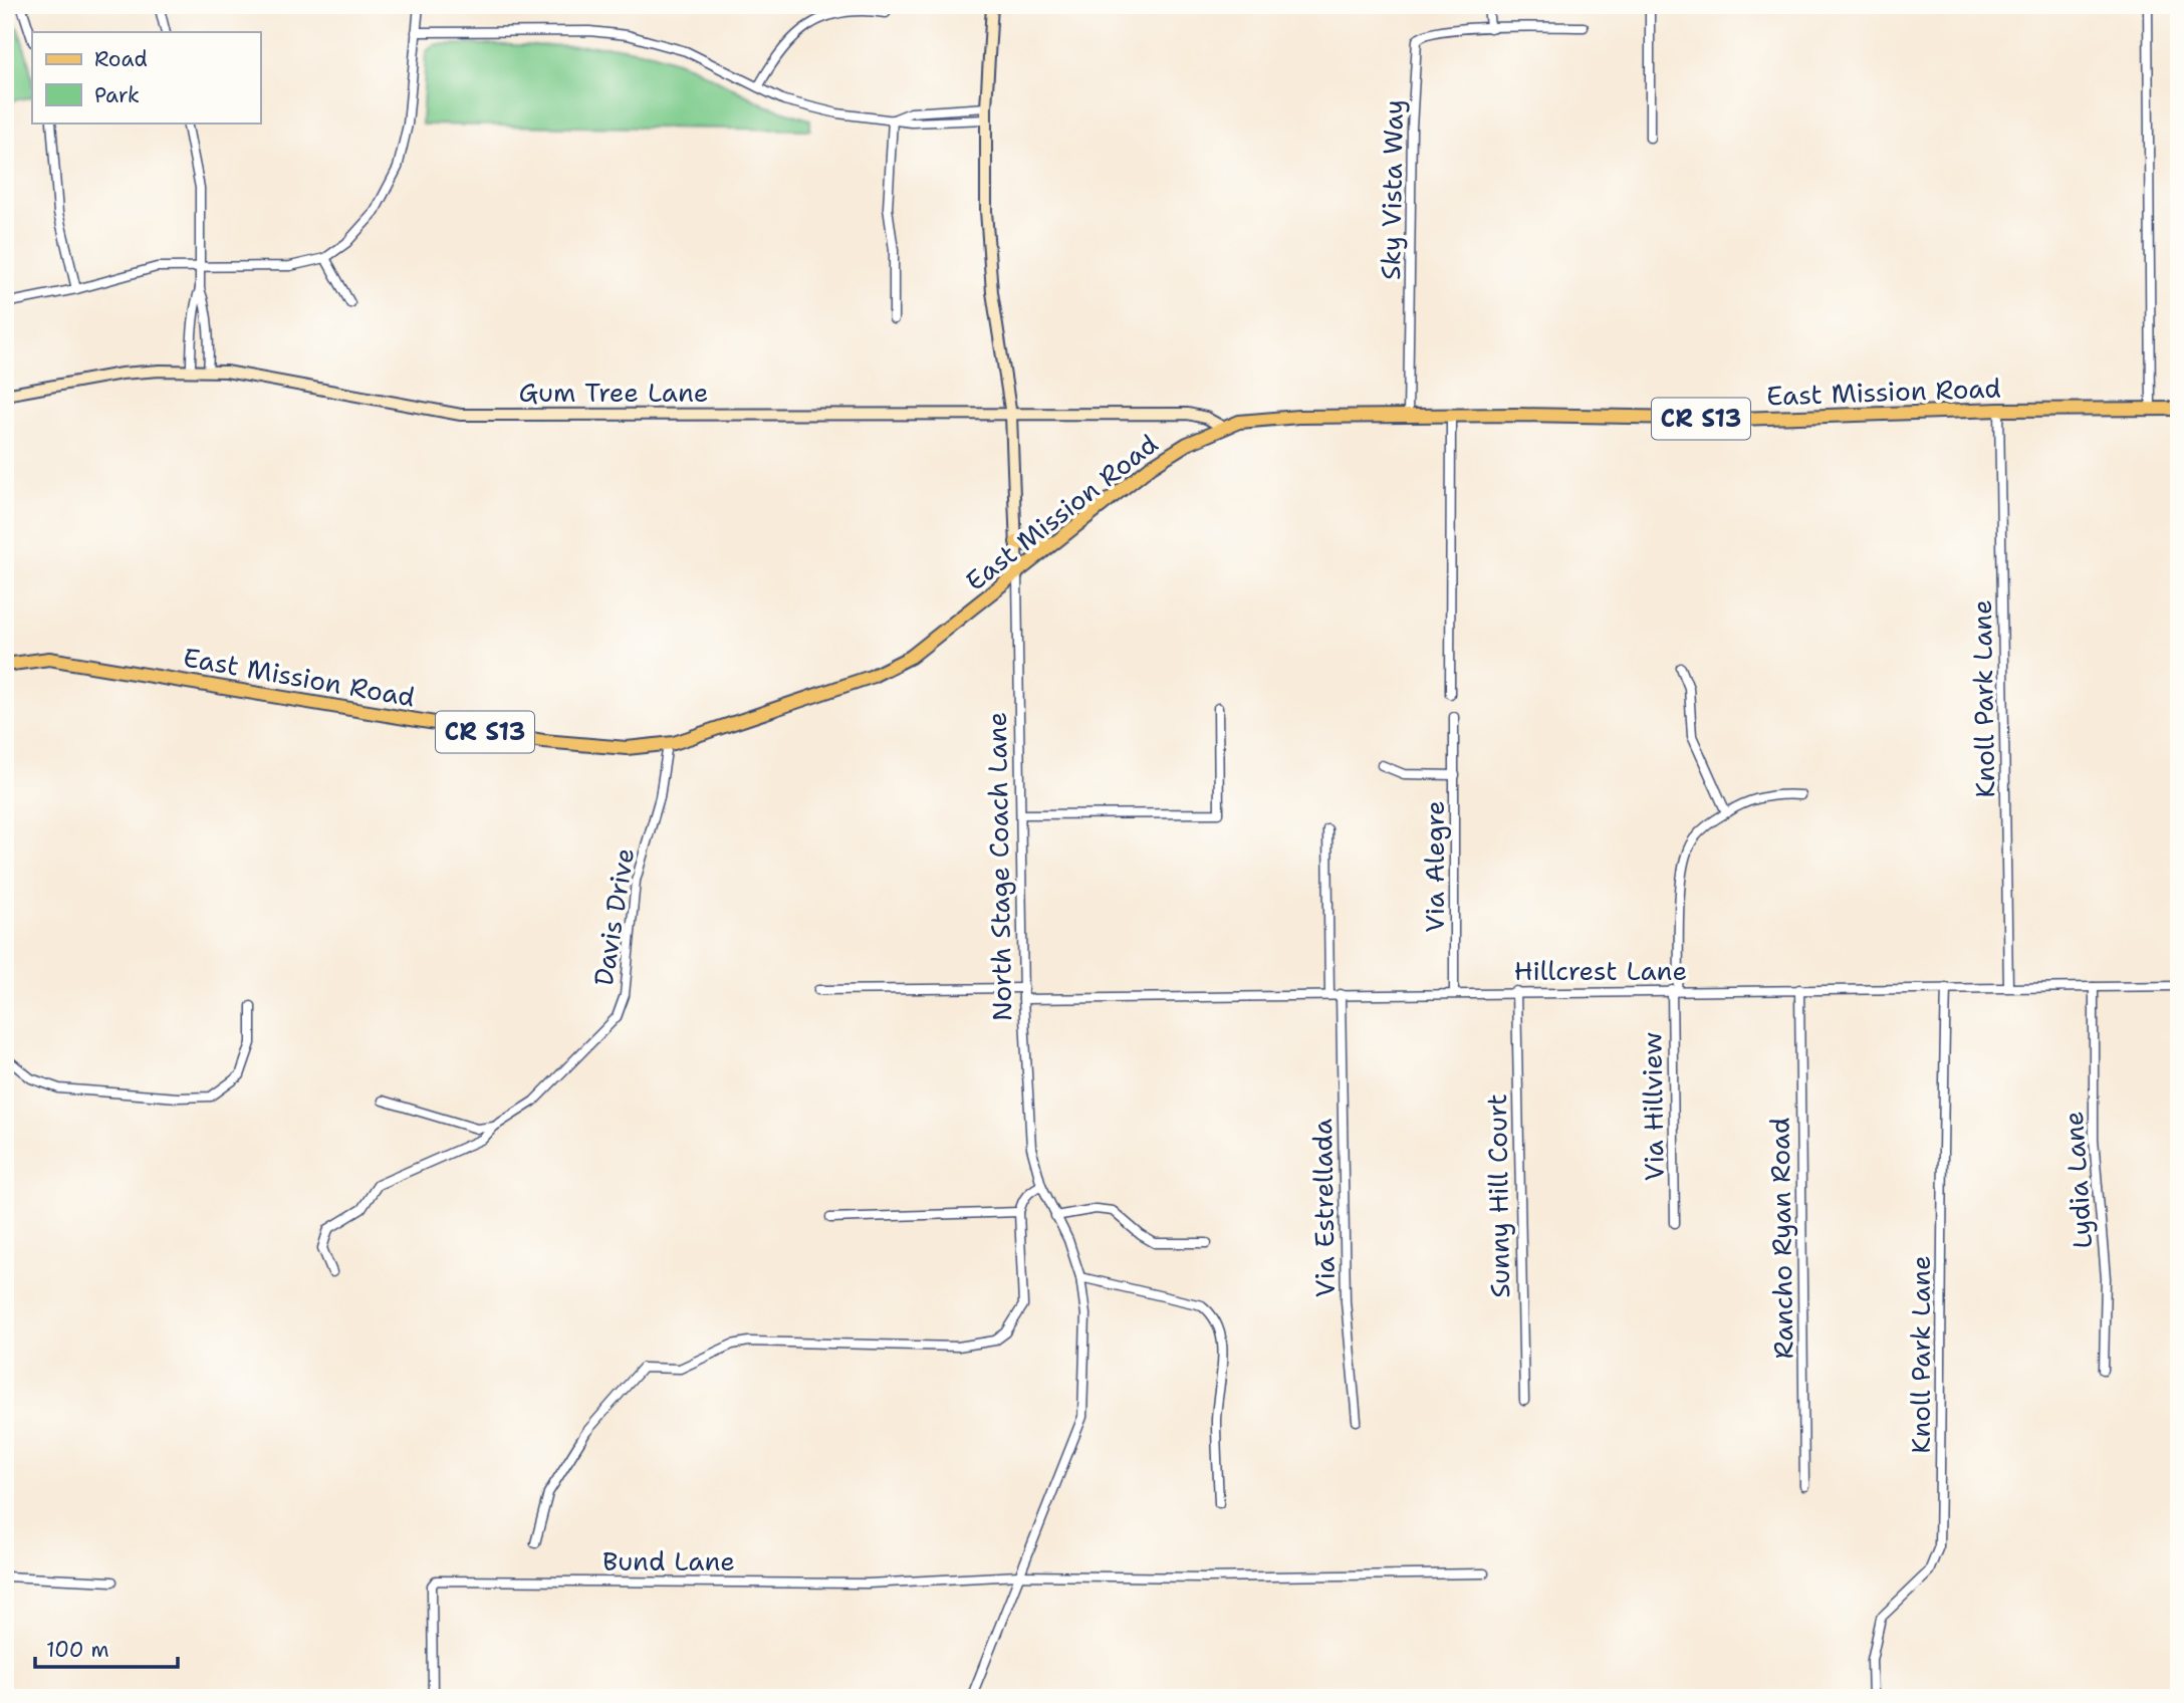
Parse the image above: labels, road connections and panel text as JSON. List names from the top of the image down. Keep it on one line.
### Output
{"streets":{"main road":["East Mission Road","CR S13"],"street":["Sky Vista Way","Gum Tree Lane","Knoll Park Lane","North Stage Coach Lane","Via Alegre","Davis Drive","Hillcrest Lane","Via Hillview","Lydia Lane","Sunny Hill Court","Via Estrellada","Rancho Ryan Road","Bund Lane"]},"crossings":[["Sky Vista Way","East Mission Road"],["Gum Tree Lane","East Mission Road"],["Gum Tree Lane","North Stage Coach Lane"],["East Mission Road","Knoll Park Lane"],["East Mission Road","North Stage Coach Lane"],["East Mission Road","Davis Drive"],["Knoll Park Lane","Hillcrest Lane"],["North Stage Coach Lane","Hillcrest Lane"],["North Stage Coach Lane","Bund Lane"],["Via Alegre","Hillcrest Lane"],["Hillcrest Lane","Via Hillview"],["Hillcrest Lane","Lydia Lane"],["Hillcrest Lane","Sunny Hill Court"],["Hillcrest Lane","Via Estrellada"],["Hillcrest Lane","Rancho Ryan Road"]],"legend":["Road","Park"],"scale_bar":"100 m"}
